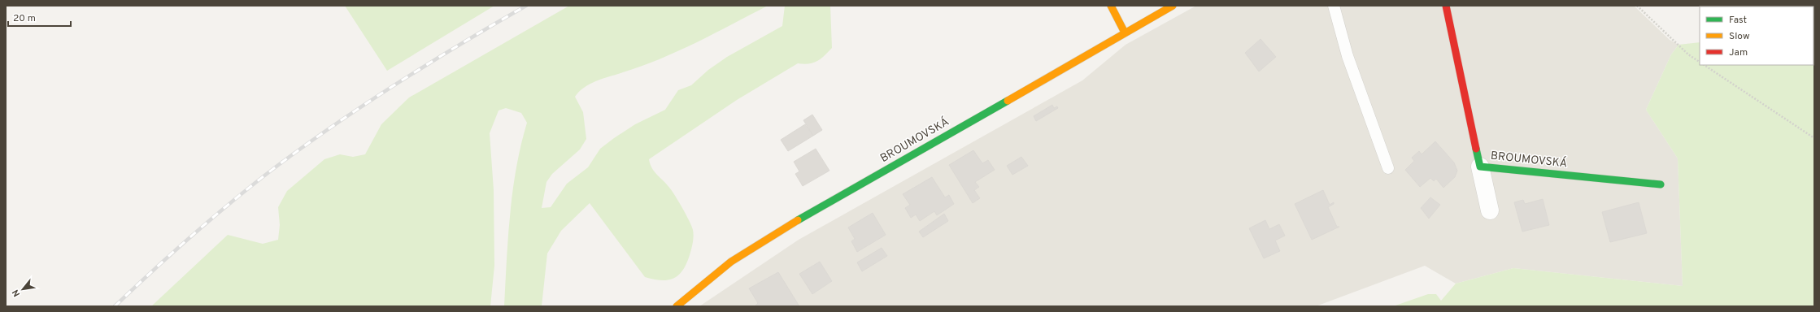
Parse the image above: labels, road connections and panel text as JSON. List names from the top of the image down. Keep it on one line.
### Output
{"streets":{"main road":["BROUMOVSKÁ"]},"legend":["Fast","Slow","Jam"],"scale_bar":"20 m","north":"bottom left"}
